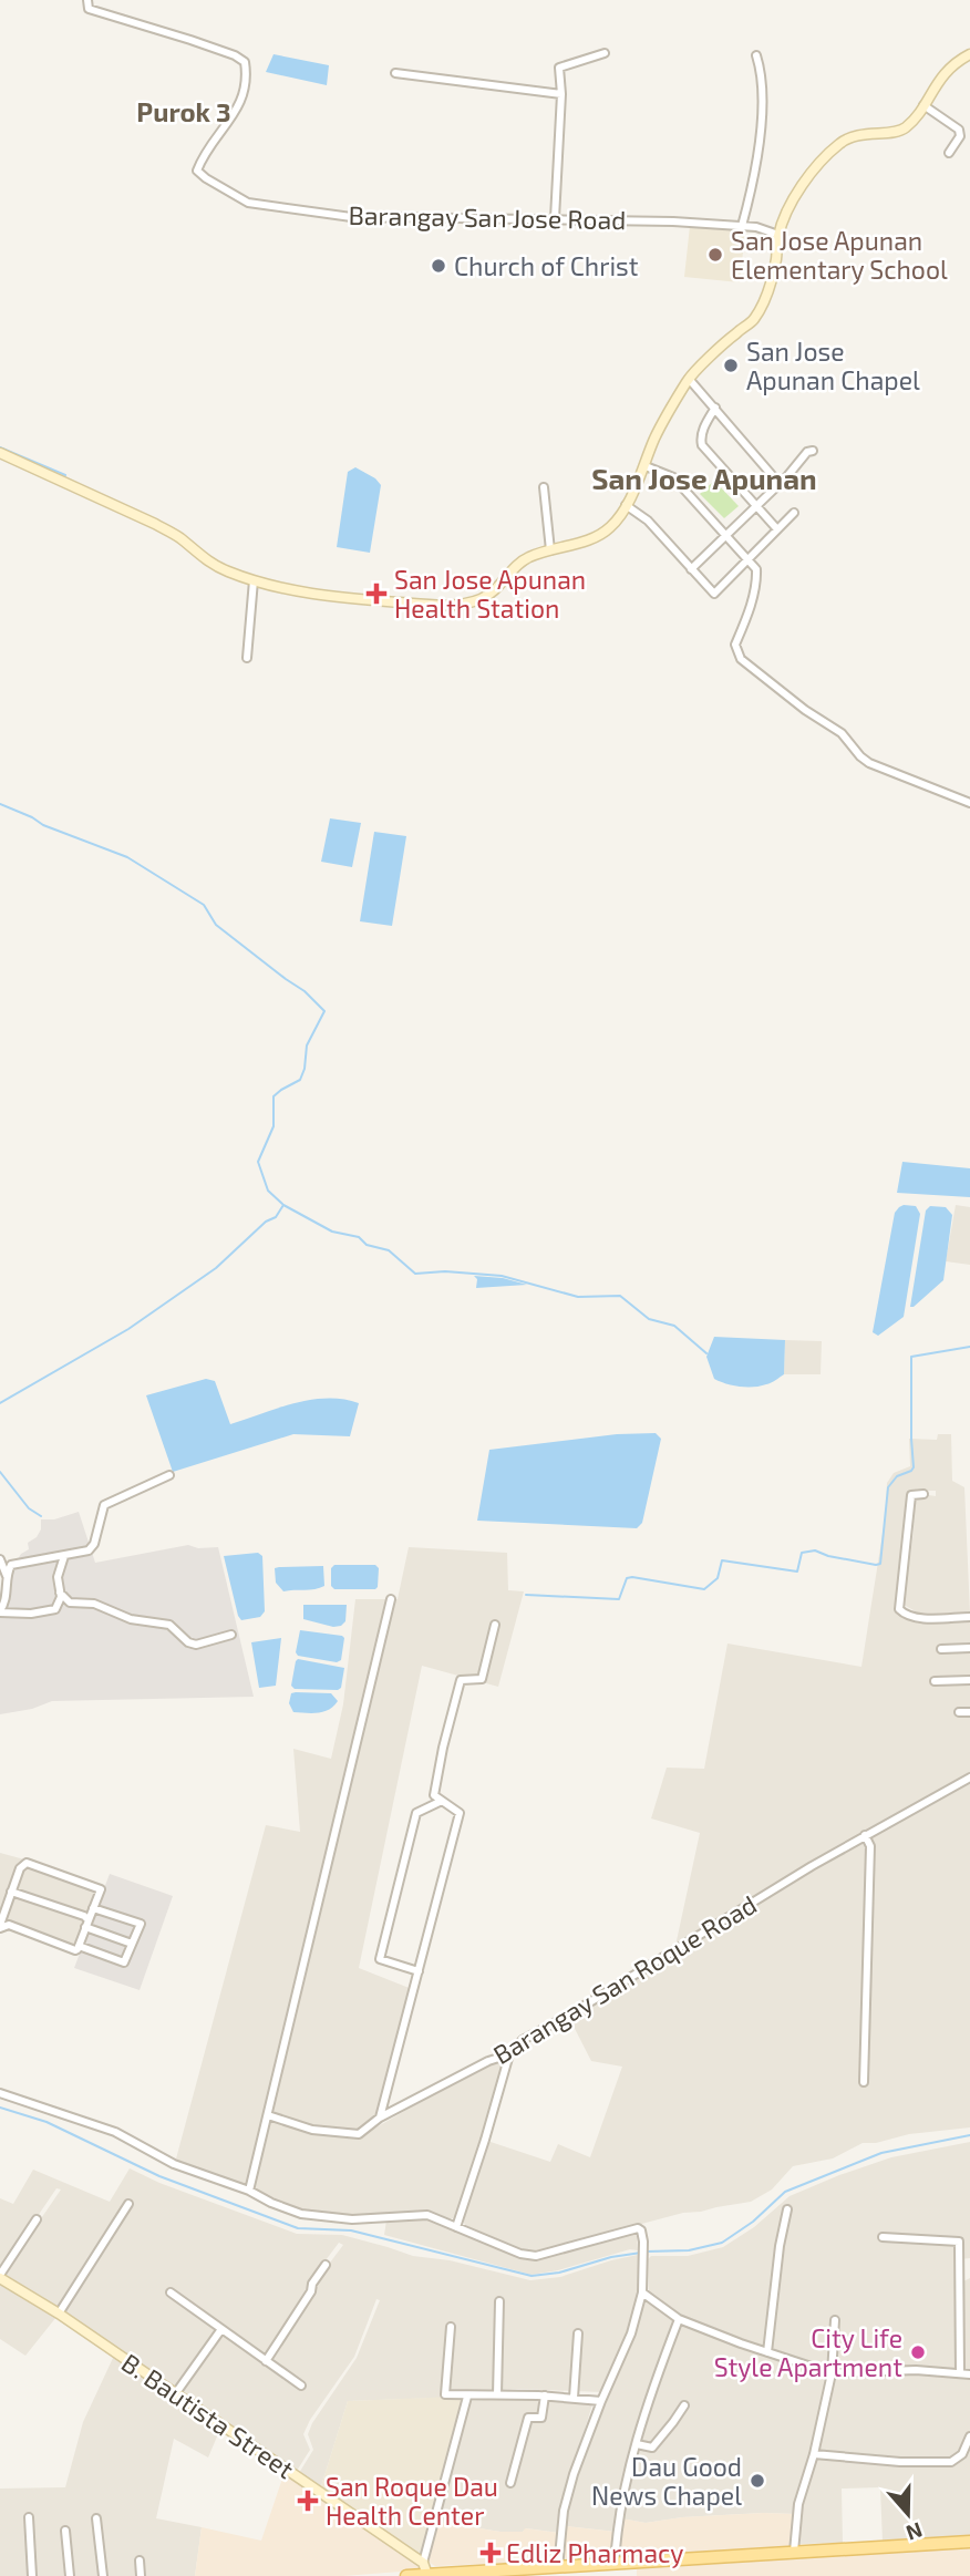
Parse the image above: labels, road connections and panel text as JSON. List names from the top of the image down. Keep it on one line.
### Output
{"streets":{"street":["Barangay San Jose Road","Barangay San Roque Road","B. Bautista Street"]},"districts":["Purok 3","San Jose Apunan"],"places":{"other":["San Jose Apunan Elementary School","Church of Christ","San Jose Apunan Chapel","City Life Style Apartment","Dau Good News Chapel"],"health":["San Jose Apunan Health Station","San Roque Dau Health Center","Edliz Pharmacy"]},"north":"bottom"}
